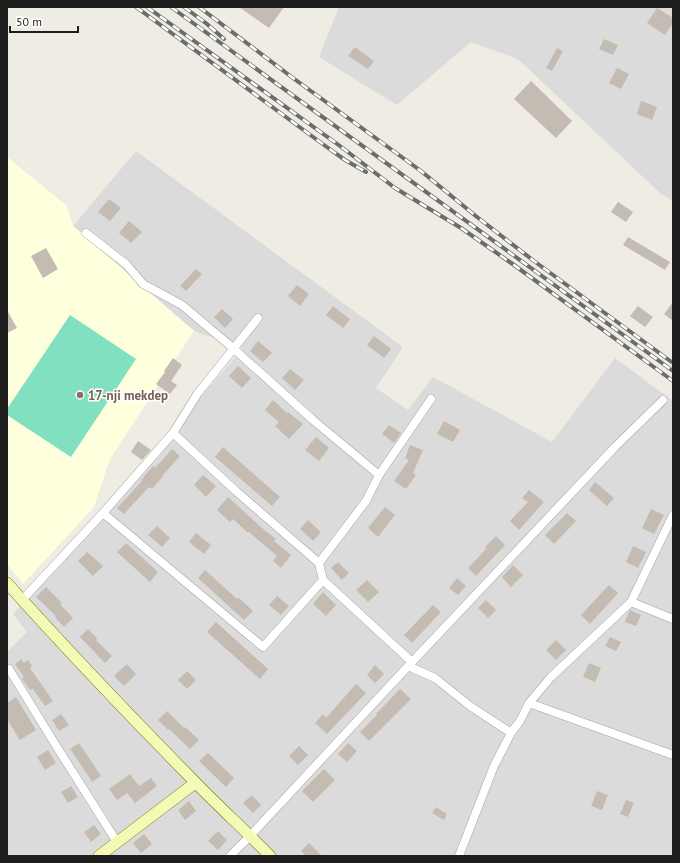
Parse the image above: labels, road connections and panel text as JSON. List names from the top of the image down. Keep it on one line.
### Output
{"places":["17-nji mekdep"],"scale_bar":"50 m"}
